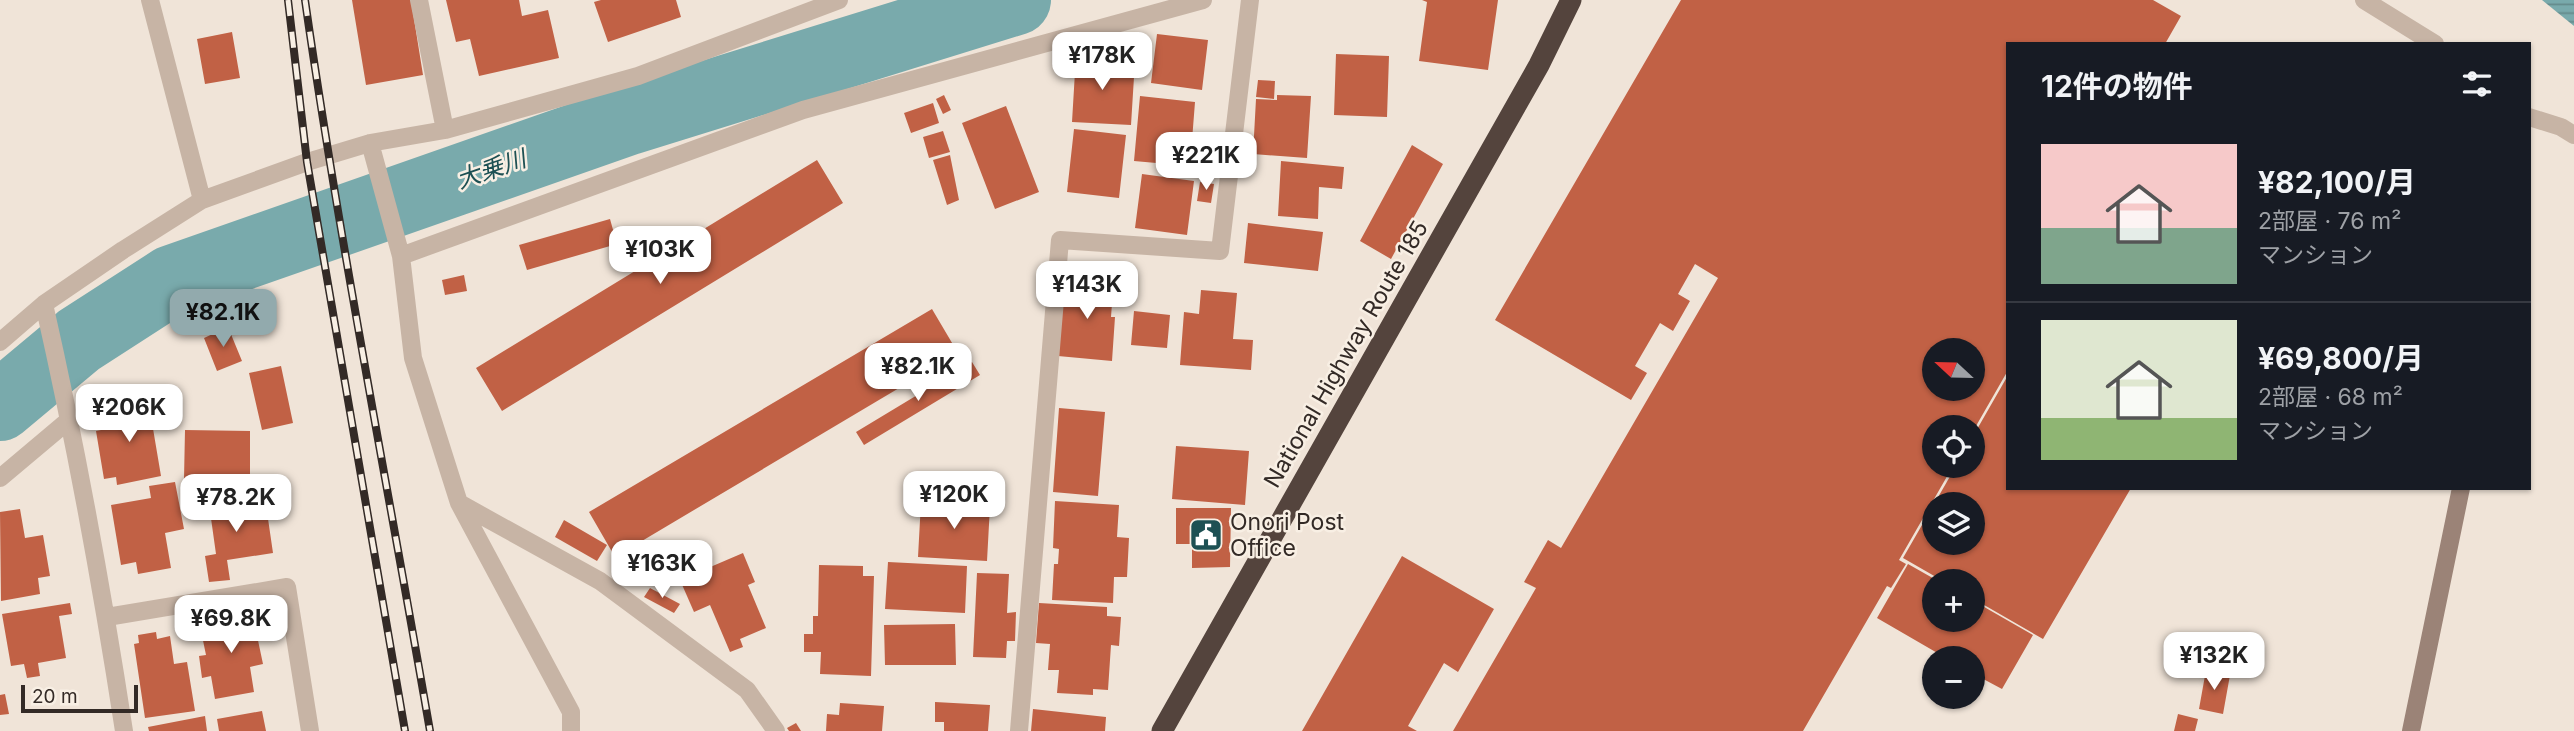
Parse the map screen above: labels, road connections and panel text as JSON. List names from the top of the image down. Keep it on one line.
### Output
{"streets":{"highway":["National Highway Route 185"]},"water":["大乗川"],"places":{"public building":["Onori Post Office"]},"scale_bar":"20 m","north":"left","page":{"price":["¥178K","¥221K","¥103K","¥143K","¥82.1K","¥82.1K","¥206K","¥120K","¥78.2K","¥163K","¥69.8K","¥132K"],"heading":"12件の物件","list":[{"name":"¥82,100/月","note":"2部屋 · 76 m² · マンション"},{"name":"¥69,800/月","note":"2部屋 · 68 m² · マンション"}],"map_buttons":["+","−"],"scale":"20 m"}}
